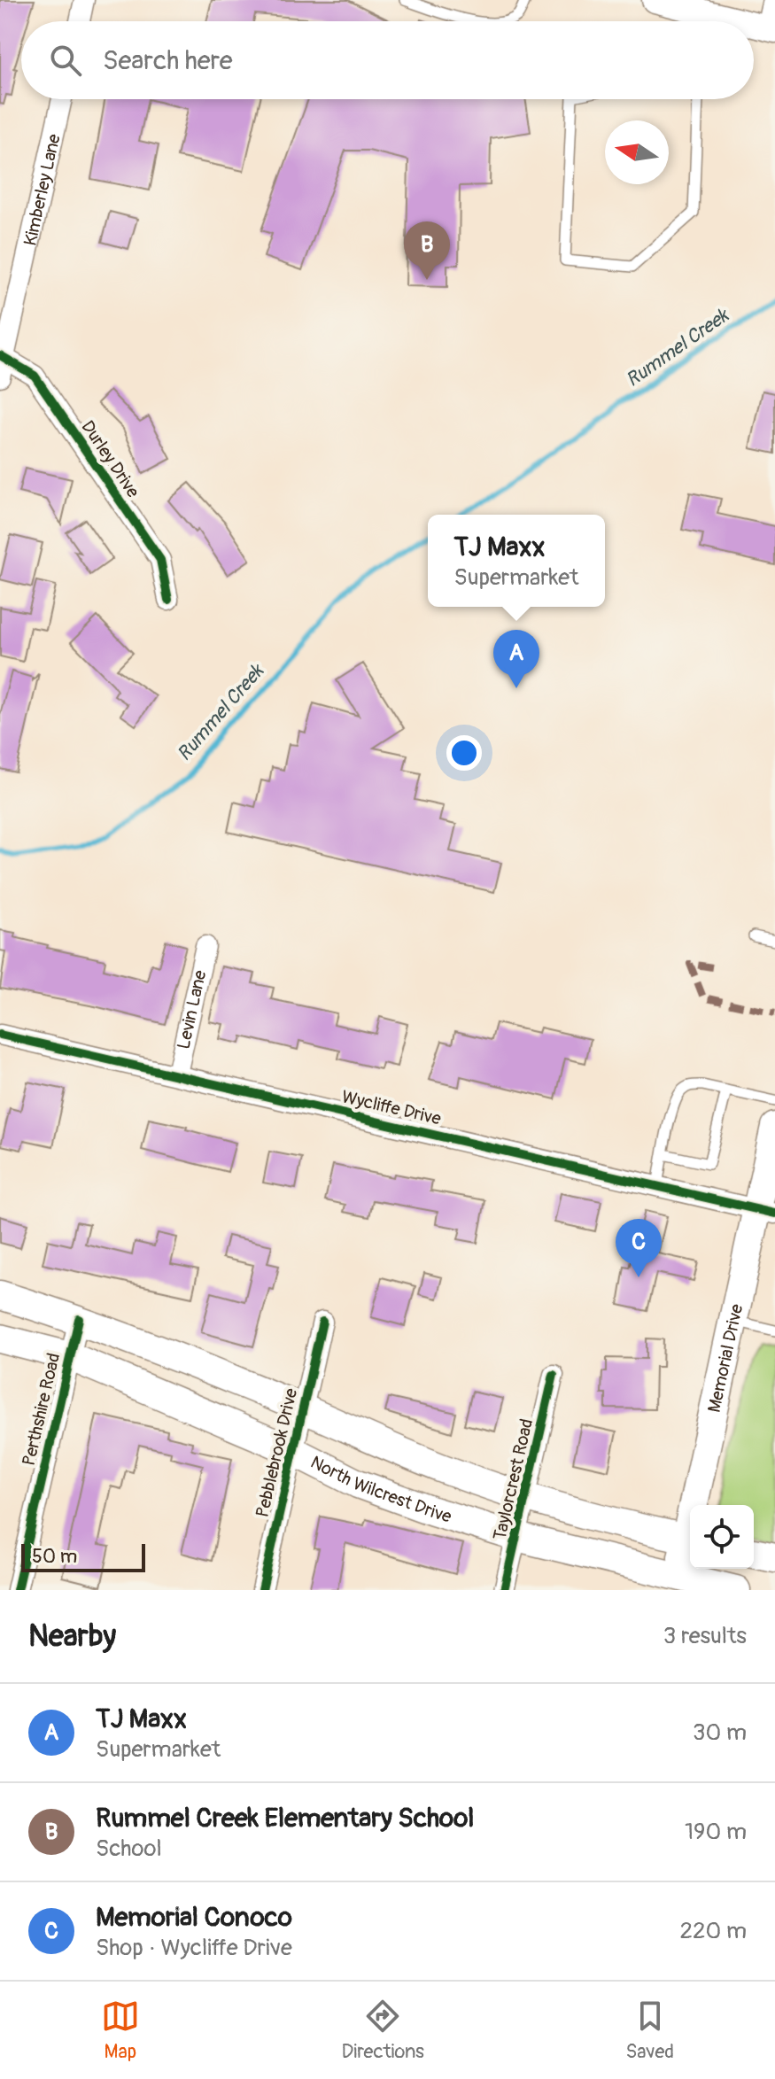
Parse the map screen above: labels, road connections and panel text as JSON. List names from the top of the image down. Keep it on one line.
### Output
{"streets":{"main road":["Memorial Drive","North Wilcrest Drive"],"street":["Kimberley Lane","Durley Drive","Levin Lane","Wycliffe Drive","Perthshire Road","Pebblebrook Drive","Taylorcrest Road"]},"crossings":[["Kimberley Lane","Durley Drive"],["Levin Lane","Wycliffe Drive"],["Wycliffe Drive","Memorial Drive"],["Memorial Drive","North Wilcrest Drive"],["Perthshire Road","North Wilcrest Drive"],["Pebblebrook Drive","North Wilcrest Drive"],["Taylorcrest Road","North Wilcrest Drive"]],"water":["Rummel Creek"],"scale_bar":"50 m","north":"left","page":{"search":"Search here","pins":["B","A","C"],"popup":["TJ Maxx","Supermarket"],"scale":"50 m","heading":["Nearby","3 results"],"list":[{"mark":"A","name":"TJ Maxx","note":"Supermarket","value":"30 m"},{"mark":"B","name":"Rummel Creek Elementary School","note":"School","value":"190 m"},{"mark":"C","name":"Memorial Conoco","note":"Shop · Wycliffe Drive","value":"220 m"}],"nav":["Map","Directions","Saved"]}}
